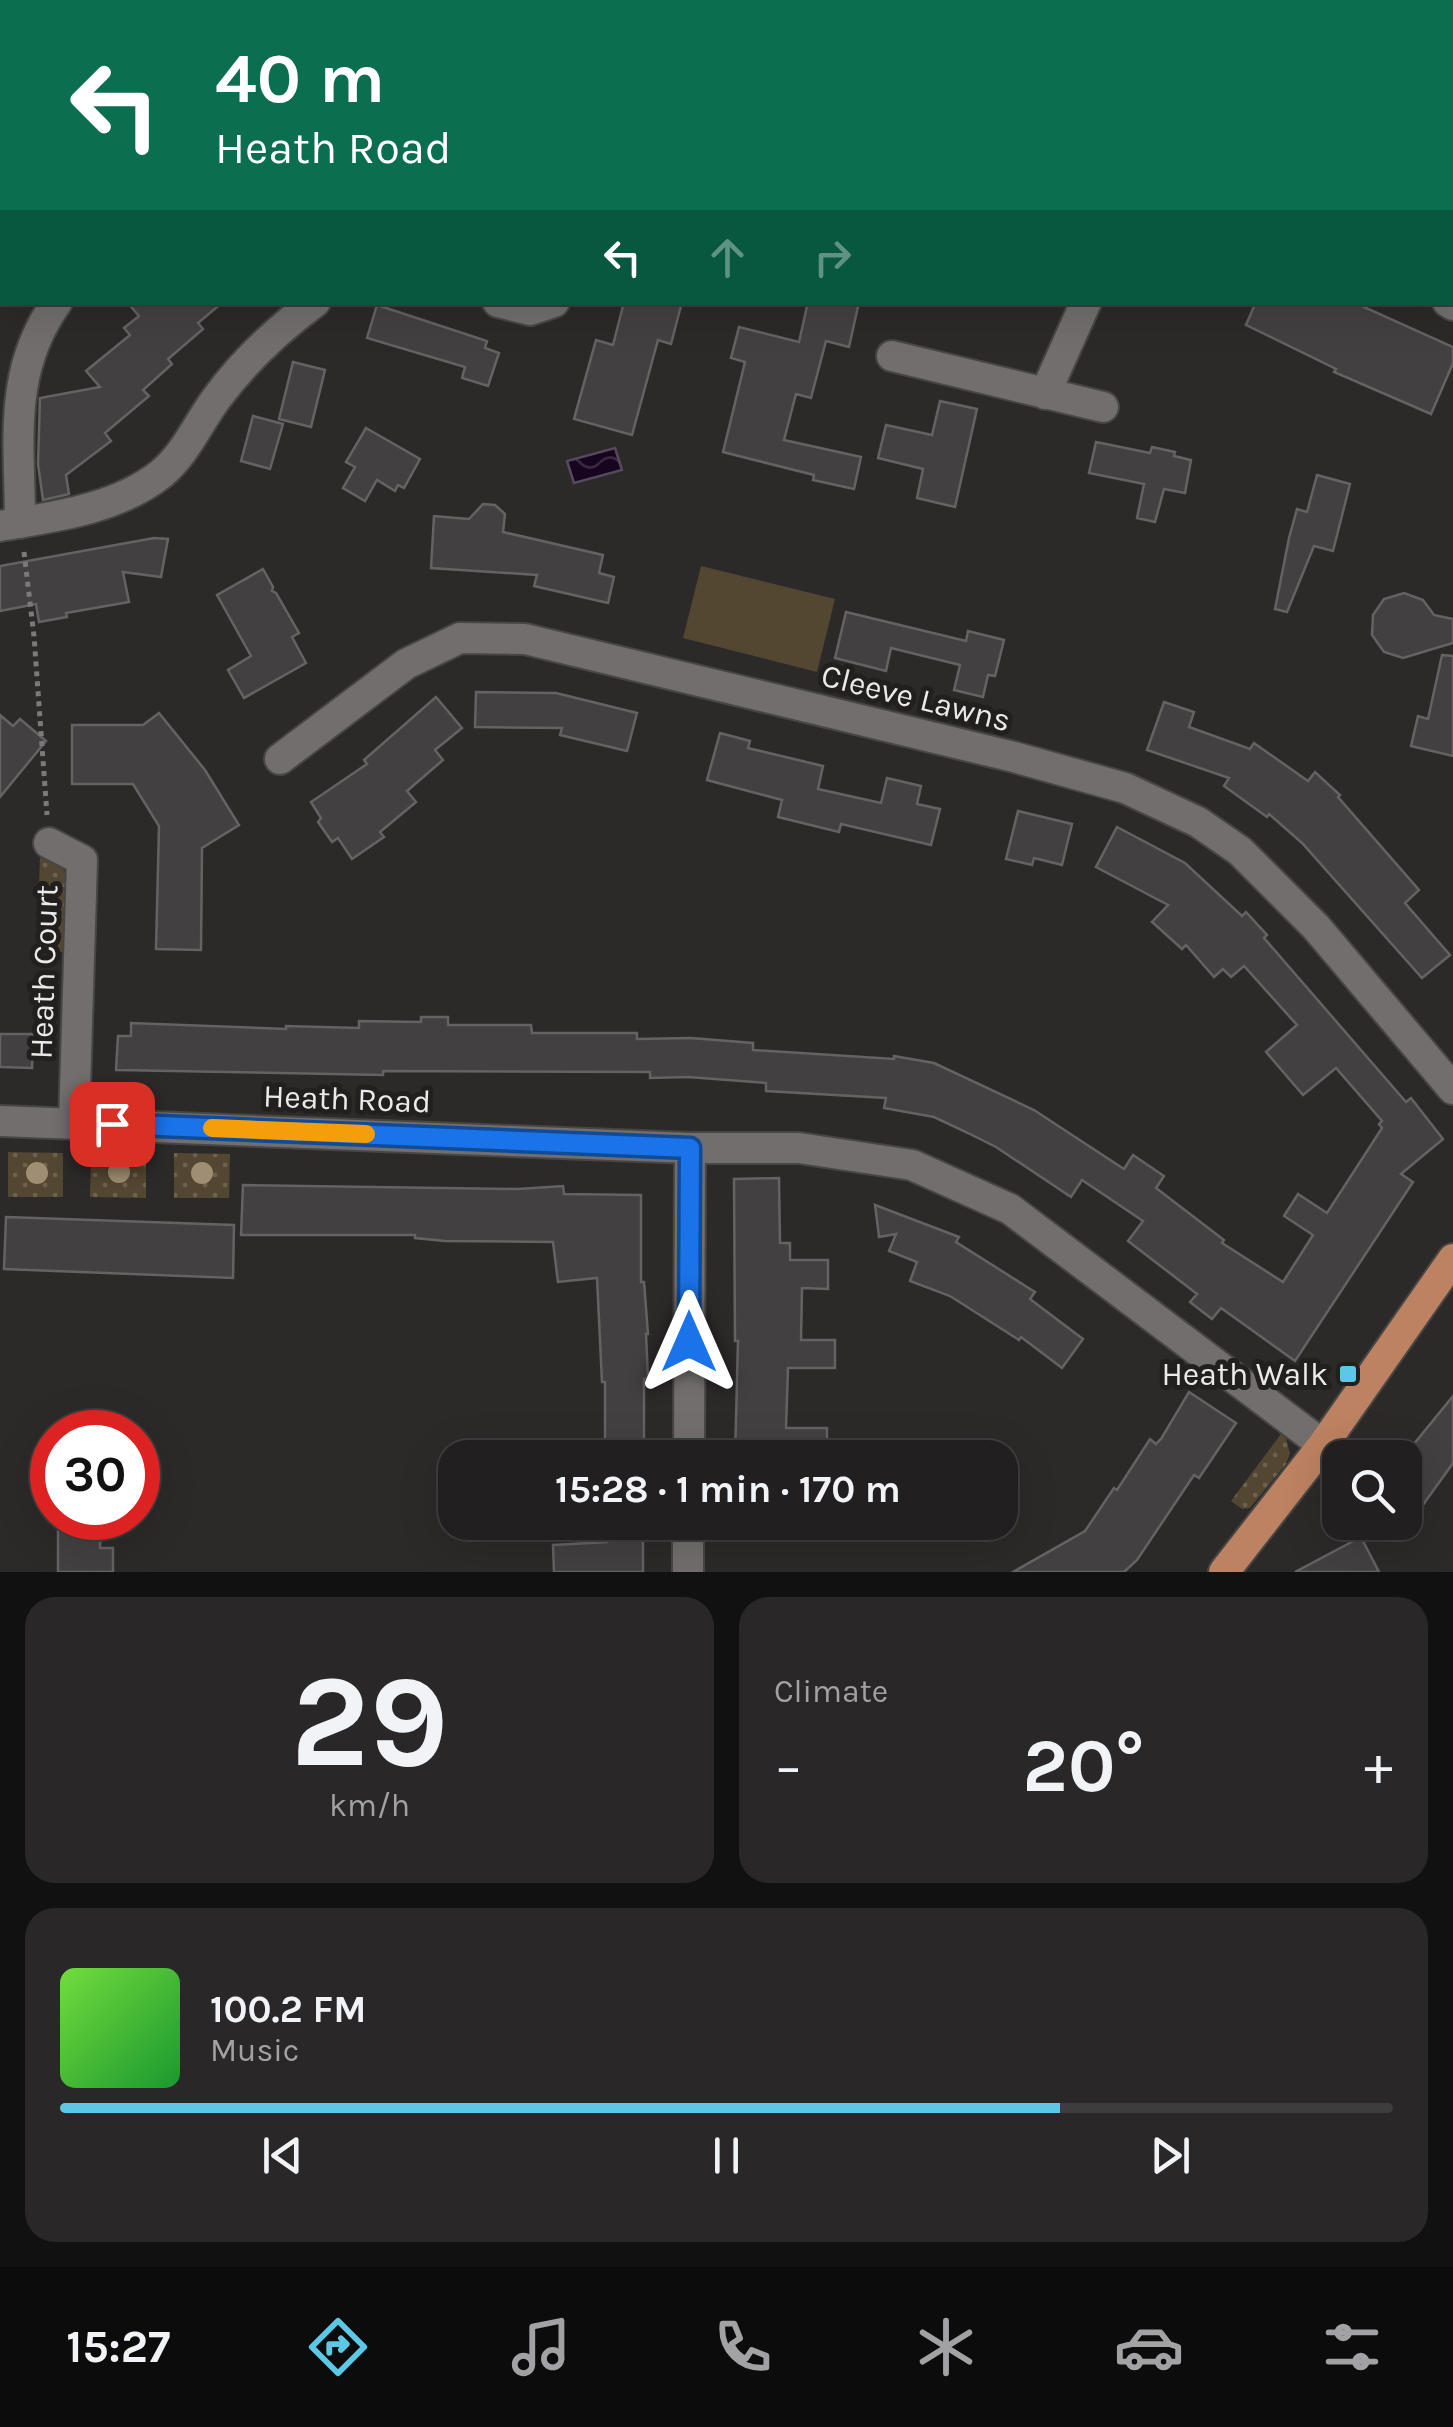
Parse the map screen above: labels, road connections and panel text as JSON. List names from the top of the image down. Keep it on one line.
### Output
{"streets":{"street":["Cleeve Lawns","Heath Court","Heath Road"]},"crossings":[["Heath Court","Heath Road"]],"places":{"transit":["Heath Walk"]},"page":{"turn":["40 m","Heath Road"],"limit":"30","trip":"15:28 · 1 min · 170 m","tile":[["29","km/h"],"Climate"],"heat":["−","20°","+"],"song":["100.2 FM","Music"],"tabs":"15:27"}}
